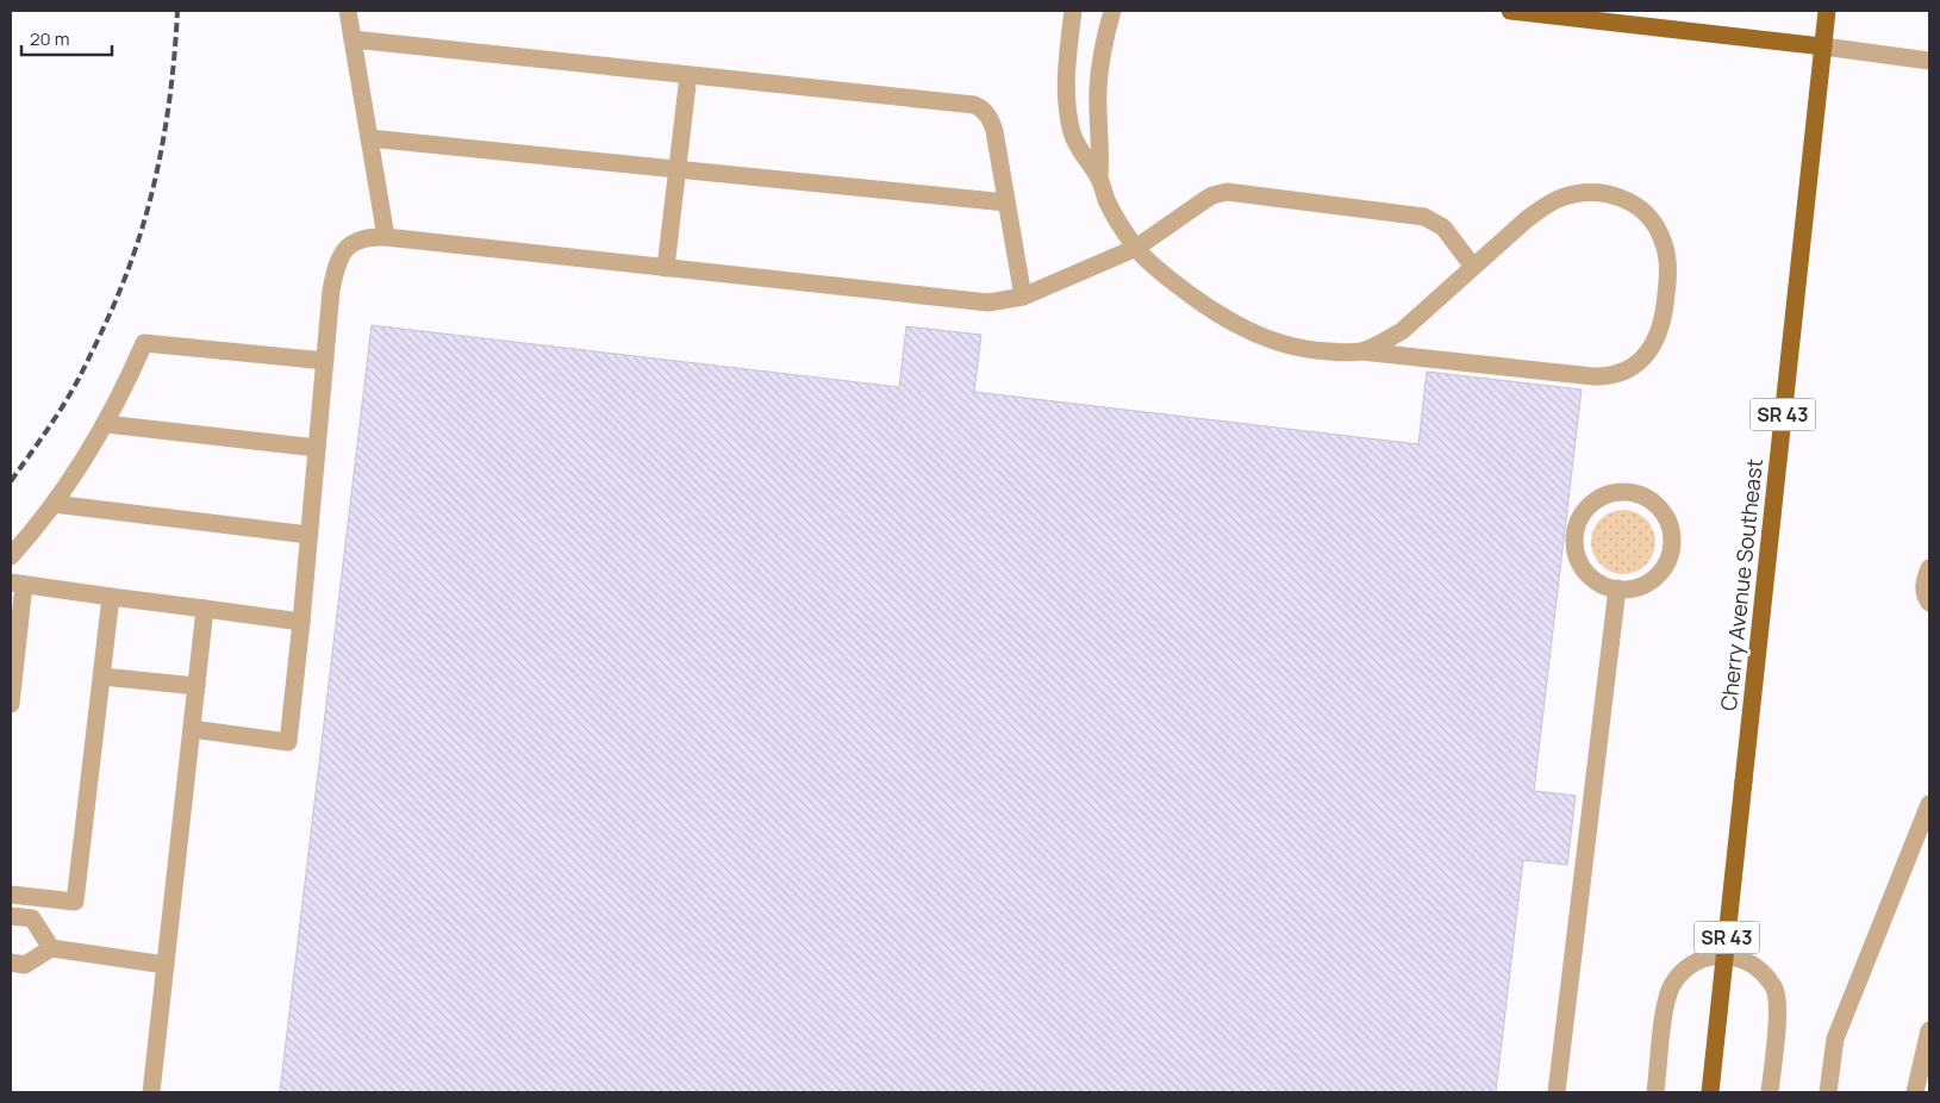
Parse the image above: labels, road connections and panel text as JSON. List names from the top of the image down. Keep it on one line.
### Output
{"streets":{"main road":["SR 43","Cherry Avenue Southeast"]},"scale_bar":"20 m"}
